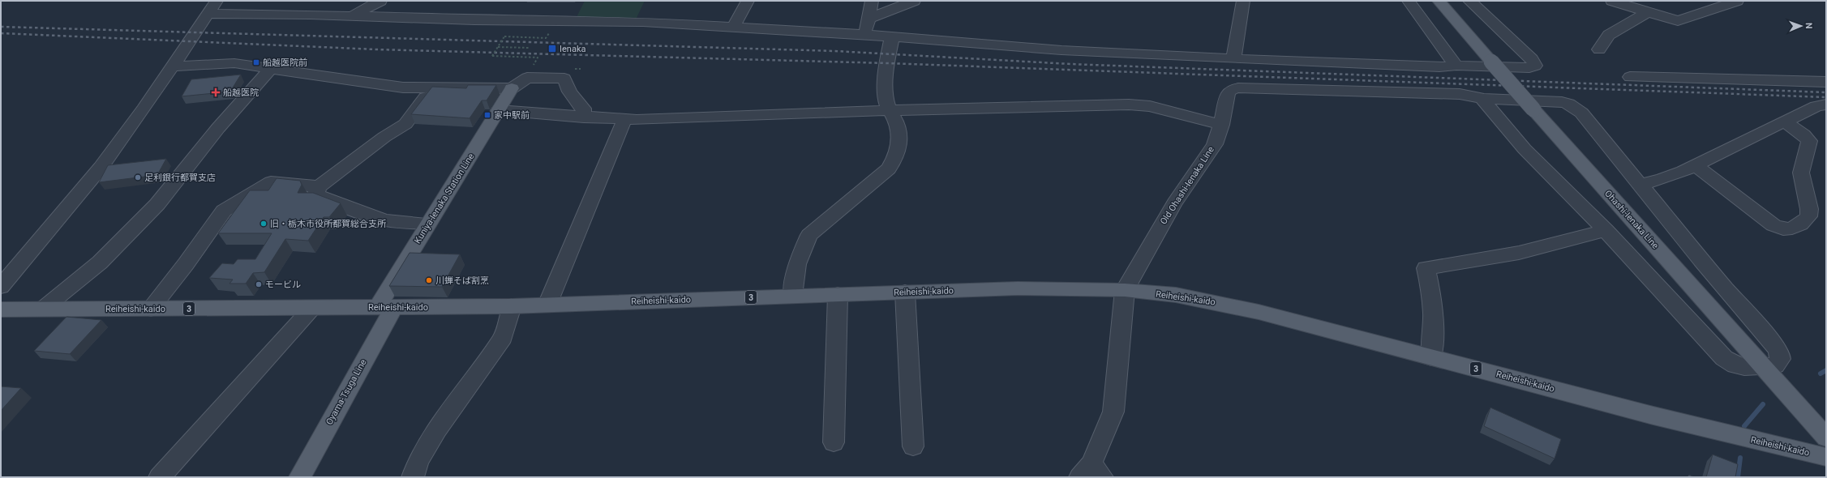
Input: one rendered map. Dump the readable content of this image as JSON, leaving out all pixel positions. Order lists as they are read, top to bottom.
{
  "streets": {
    "main road": [
      "Kuniya-Ienaka Station Line",
      "Ohashi-Ienaka Line",
      "Reiheishi-kaido",
      "3",
      "Oyama-Tsuga Line"
    ],
    "street": ["Old Ohashi-Ienaka Line"]
  },
  "crossings": [
    ["Old Ohashi-Ienaka Line", "Reiheishi-kaido"],
    ["Kuniya-Ienaka Station Line", "Reiheishi-kaido"],
    ["Kuniya-Ienaka Station Line", "Oyama-Tsuga Line"],
    ["Reiheishi-kaido", "Oyama-Tsuga Line"]
  ],
  "places": {
    "transit": ["Ienaka", "船越医院前", "家中駅前"],
    "health": ["船越医院"],
    "other": [
      "足利銀行都賀支店",
      "旧・栃木市役所都賀総合支所",
      "川蝉そば割烹",
      "モービル"
    ]
  },
  "north": "right"
}
